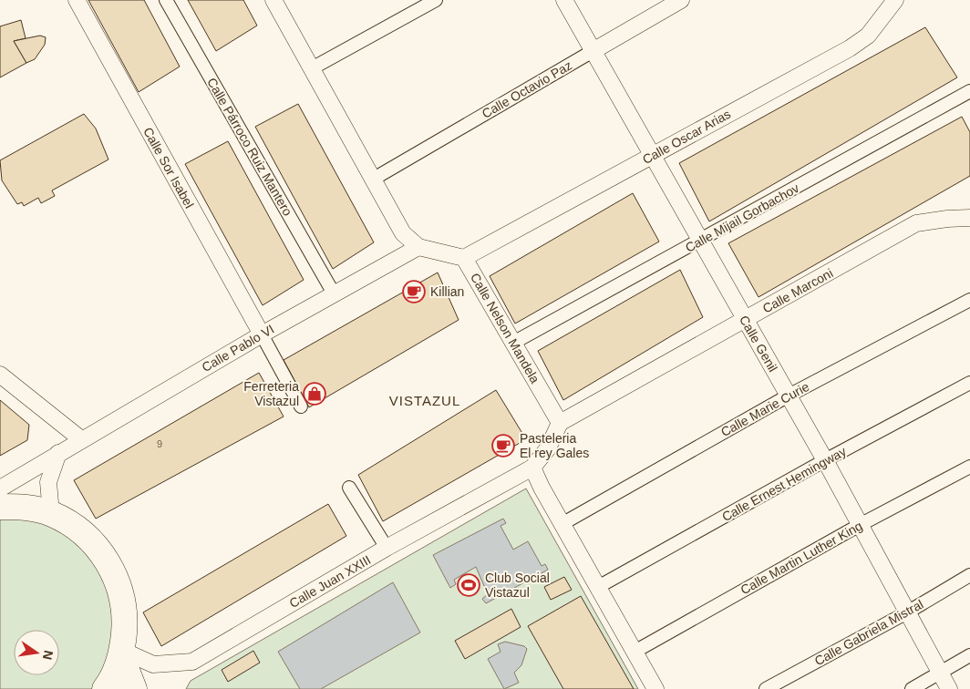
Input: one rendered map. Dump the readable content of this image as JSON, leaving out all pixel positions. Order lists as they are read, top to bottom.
{
  "streets": {
    "street": [
      "Calle Octavio Paz",
      "Calle Oscar Arias",
      "Calle Párroco Ruiz Mantero",
      "Calle Sor Isabel",
      "Calle Mijail Gorbachov",
      "Calle Marconi",
      "Calle Nelson Mandela",
      "Calle Genil",
      "Calle Pablo VI",
      "Calle Marie Curie",
      "Calle Ernest Hemingway",
      "Calle Martin Luther King",
      "Calle Juan XXIII",
      "Calle Gabriela Mistral"
    ]
  },
  "crossings": [
    ["Calle Octavio Paz", "Calle Genil"],
    ["Calle Oscar Arias", "Calle Nelson Mandela"],
    ["Calle Oscar Arias", "Calle Genil"],
    ["Calle Párroco Ruiz Mantero", "Calle Pablo VI"],
    ["Calle Sor Isabel", "Calle Pablo VI"],
    ["Calle Mijail Gorbachov", "Calle Nelson Mandela"],
    ["Calle Mijail Gorbachov", "Calle Genil"],
    ["Calle Marconi", "Calle Nelson Mandela"],
    ["Calle Marconi", "Calle Genil"],
    ["Calle Genil", "Calle Marie Curie"],
    ["Calle Genil", "Calle Ernest Hemingway"],
    ["Calle Genil", "Calle Martin Luther King"],
    ["Calle Genil", "Calle Gabriela Mistral"]
  ],
  "districts": ["VISTAZUL"],
  "places": {
    "cafe": ["Killian", "Pasteleria El rey Gales"],
    "shop": ["Ferreteria Vistazul"],
    "sports": ["Club Social Vistazul"]
  },
  "house_numbers": ["9"],
  "north": "right"
}
